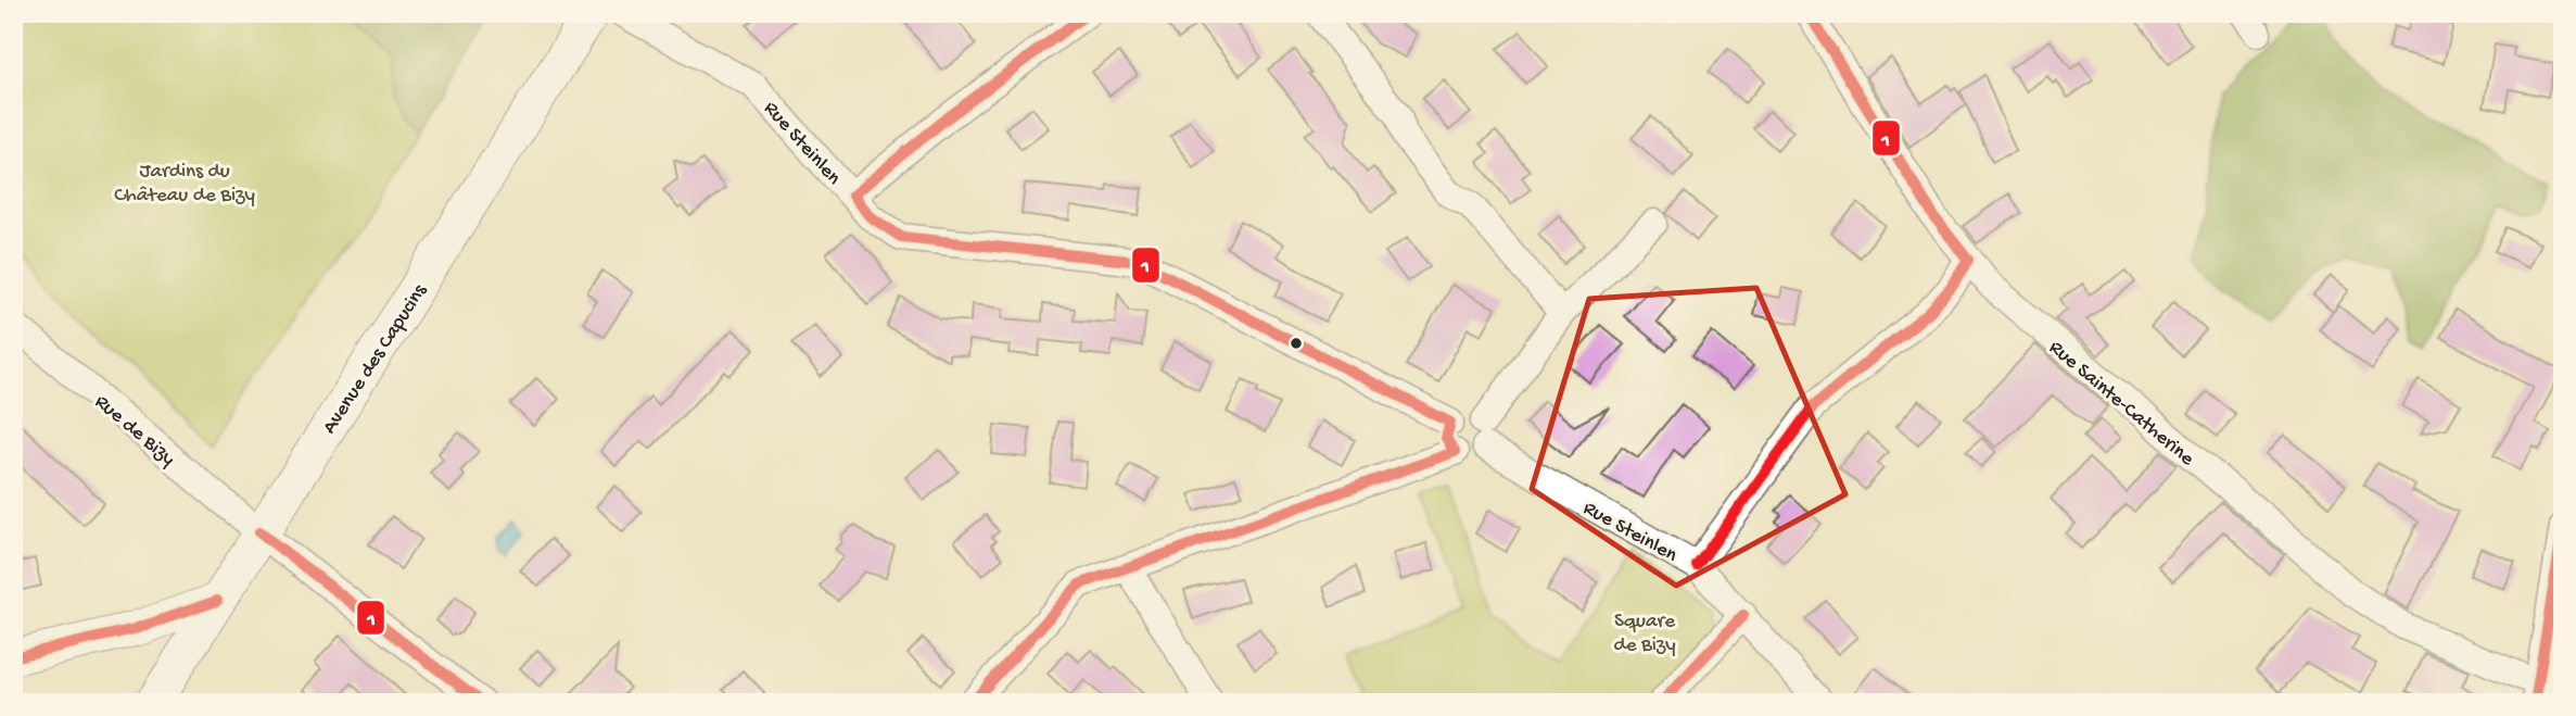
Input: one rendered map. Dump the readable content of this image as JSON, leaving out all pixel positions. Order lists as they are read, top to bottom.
{
  "streets": {
    "main road": ["Avenue des Capucins"],
    "street": ["Rue Steinlen", "Rue Sainte-Catherine", "Rue de Bizy"]
  },
  "crossings": [
    ["Avenue des Capucins", "Rue de Bizy"]
  ],
  "parks": ["Jardins du Château de Bizy", "Square de Bizy"],
  "lines": ["transit line 1"]
}
